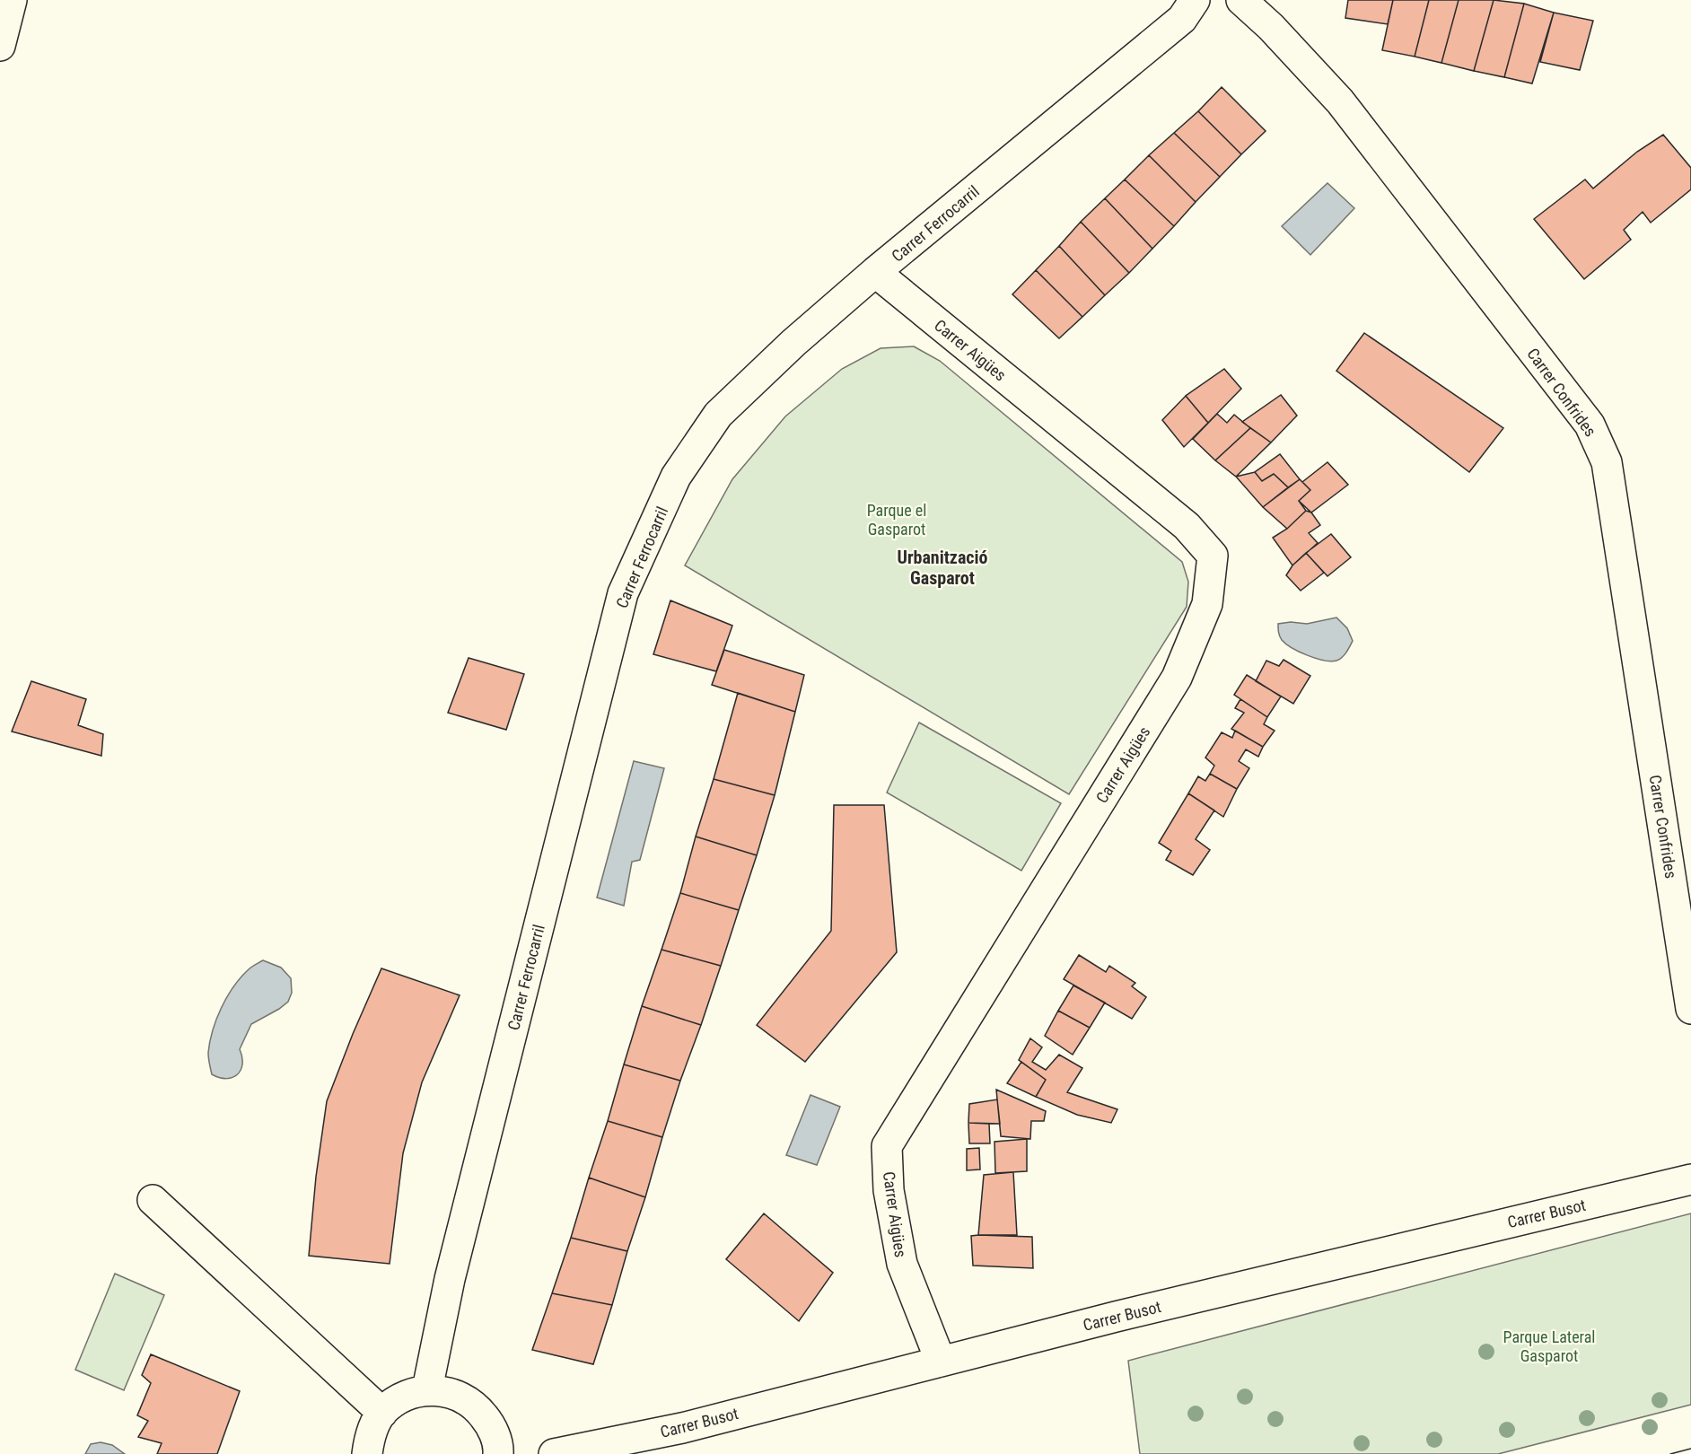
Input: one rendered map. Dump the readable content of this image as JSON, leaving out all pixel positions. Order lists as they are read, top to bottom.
{
  "streets": {
    "street": [
      "Carrer Ferrocarril",
      "Carrer Aigües",
      "Carrer Confrides",
      "Carrer Busot"
    ]
  },
  "crossings": [
    ["Carrer Ferrocarril", "Carrer Aigües"],
    ["Carrer Aigües", "Carrer Busot"]
  ],
  "districts": ["Urbanització Gasparot"],
  "parks": ["Parque el Gasparot", "Parque Lateral Gasparot"]
}
